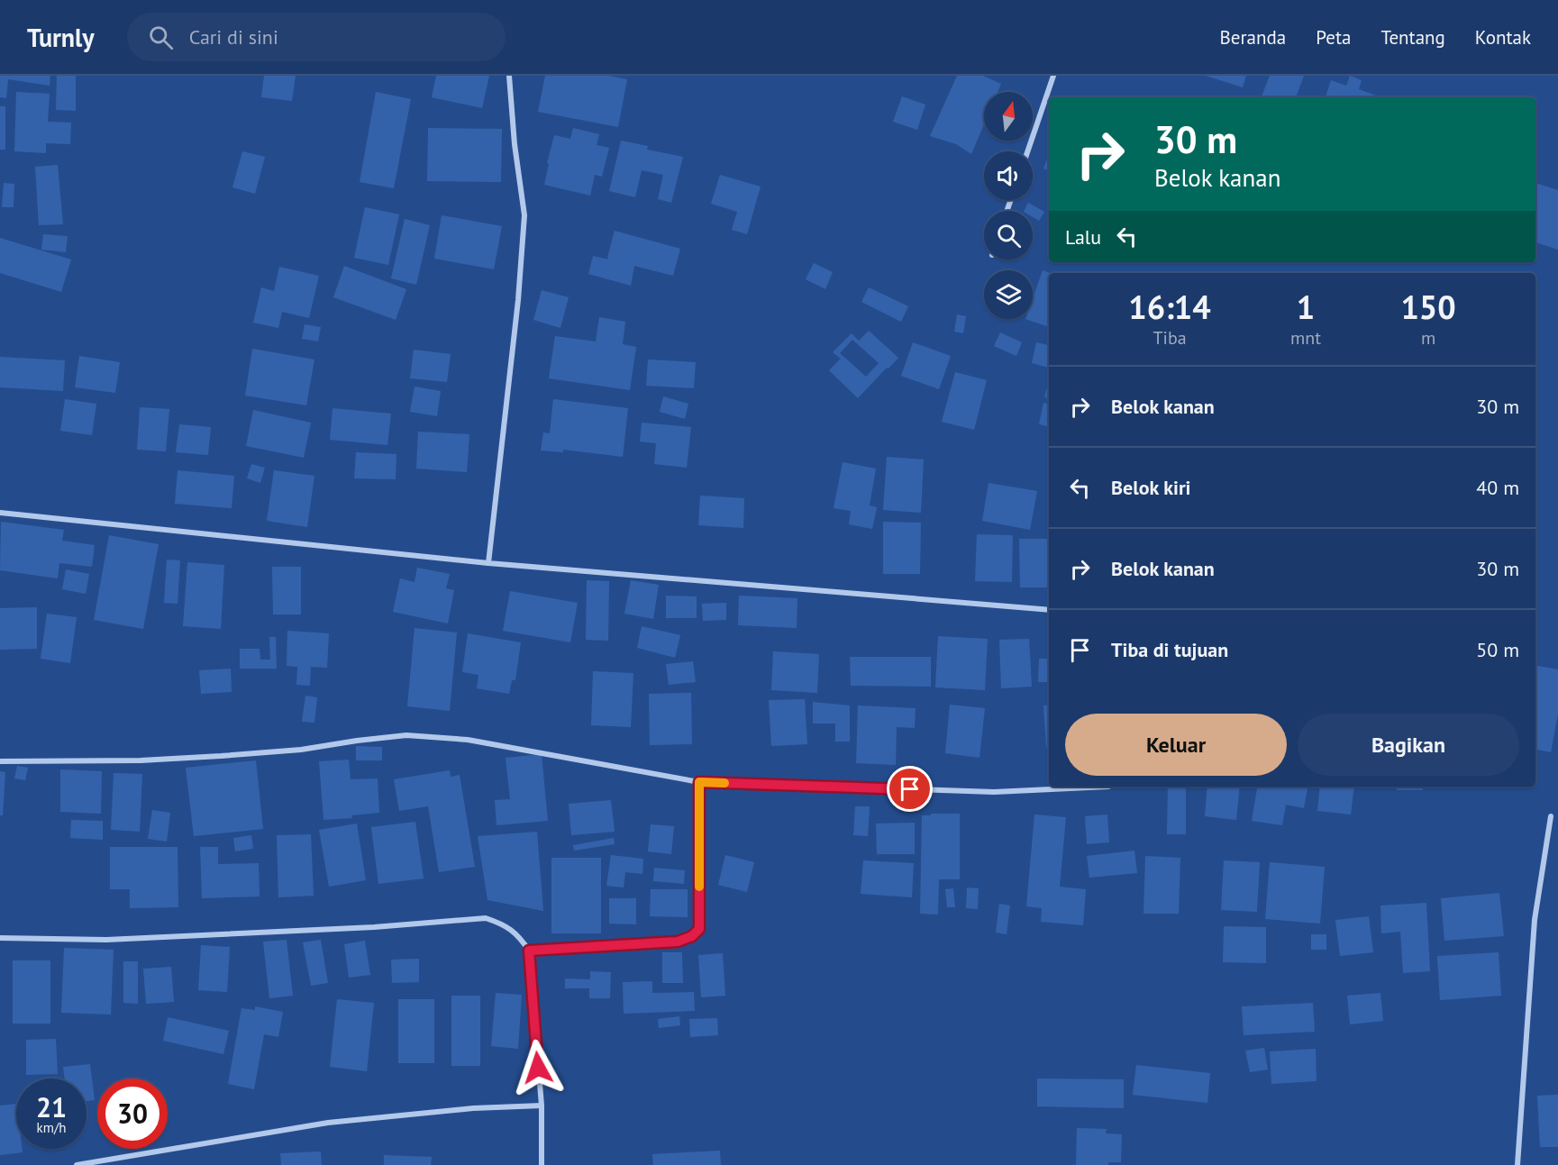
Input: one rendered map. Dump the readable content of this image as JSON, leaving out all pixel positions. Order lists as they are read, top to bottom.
{
  "north": "top",
  "page": {
    "header": "Turnly",
    "search": "Cari di sini",
    "nav": [
      "Beranda",
      "Peta",
      "Tentang",
      "Kontak"
    ],
    "turn": ["30 m", "Belok kanan"],
    "then": "Lalu",
    "eta": [
      "16:14",
      "Tiba",
      "1",
      "mnt",
      "150",
      "m"
    ],
    "list": [
      {
        "name": "Belok kanan",
        "value": "30 m"
      },
      {
        "name": "Belok kiri",
        "value": "40 m"
      },
      {
        "name": "Belok kanan",
        "value": "30 m"
      },
      {
        "name": "Tiba di tujuan",
        "value": "50 m"
      }
    ],
    "buttons": ["Keluar", "Bagikan"],
    "speed": "21 km/h",
    "limit": "30"
  }
}
